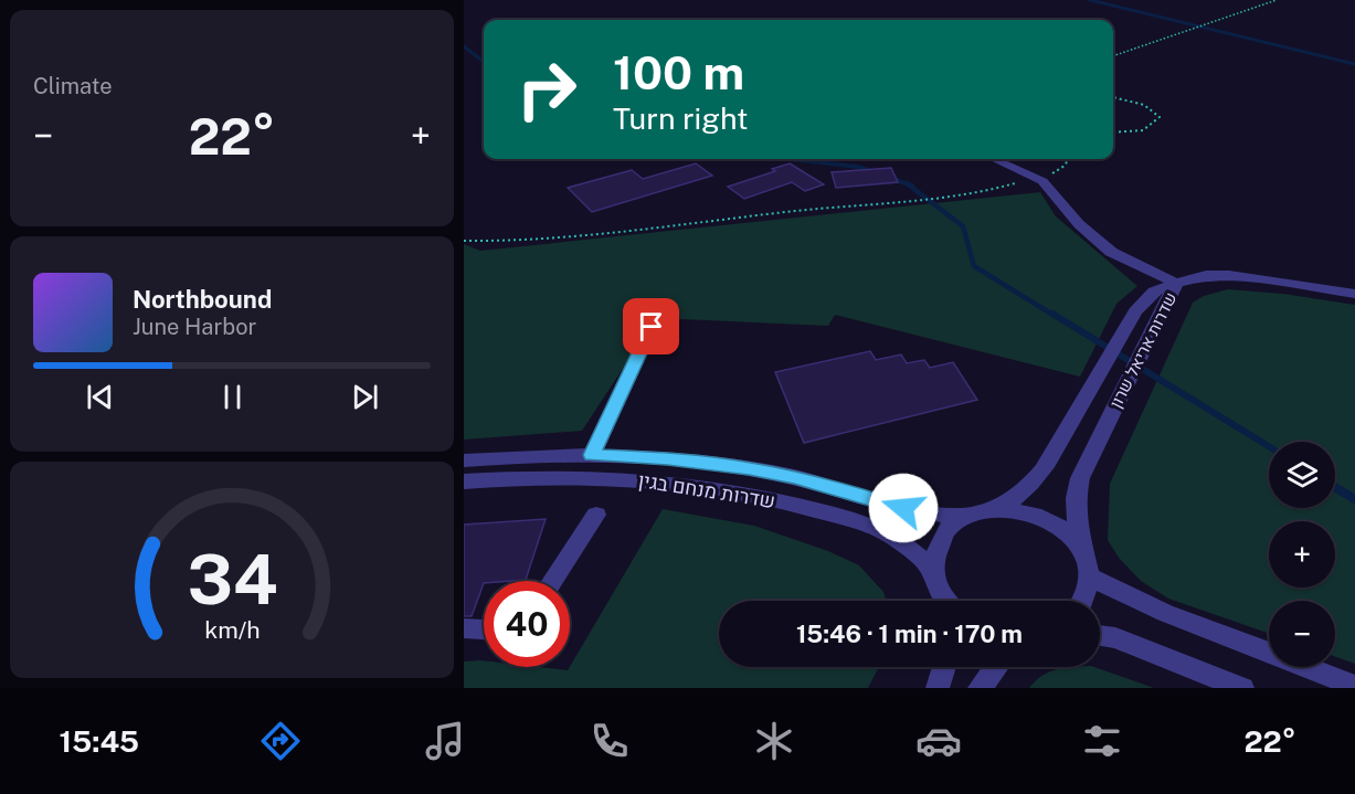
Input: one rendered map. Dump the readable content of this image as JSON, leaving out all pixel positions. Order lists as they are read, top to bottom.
{
  "streets": {
    "street": ["שדרות אריאל שרון", "שדרות מנחם בגין"]
  },
  "page": {
    "tile": "Climate",
    "turn": ["100 m", "Turn right"],
    "heat": ["−", "22°", "+"],
    "song": ["Northbound", "June Harbor"],
    "map_buttons": ["+", "−"],
    "limit": "40",
    "trip": "15:46 · 1 min · 170 m",
    "tabs": ["15:45", "22°"],
    "gauge": ["34", "km/h"]
  }
}
